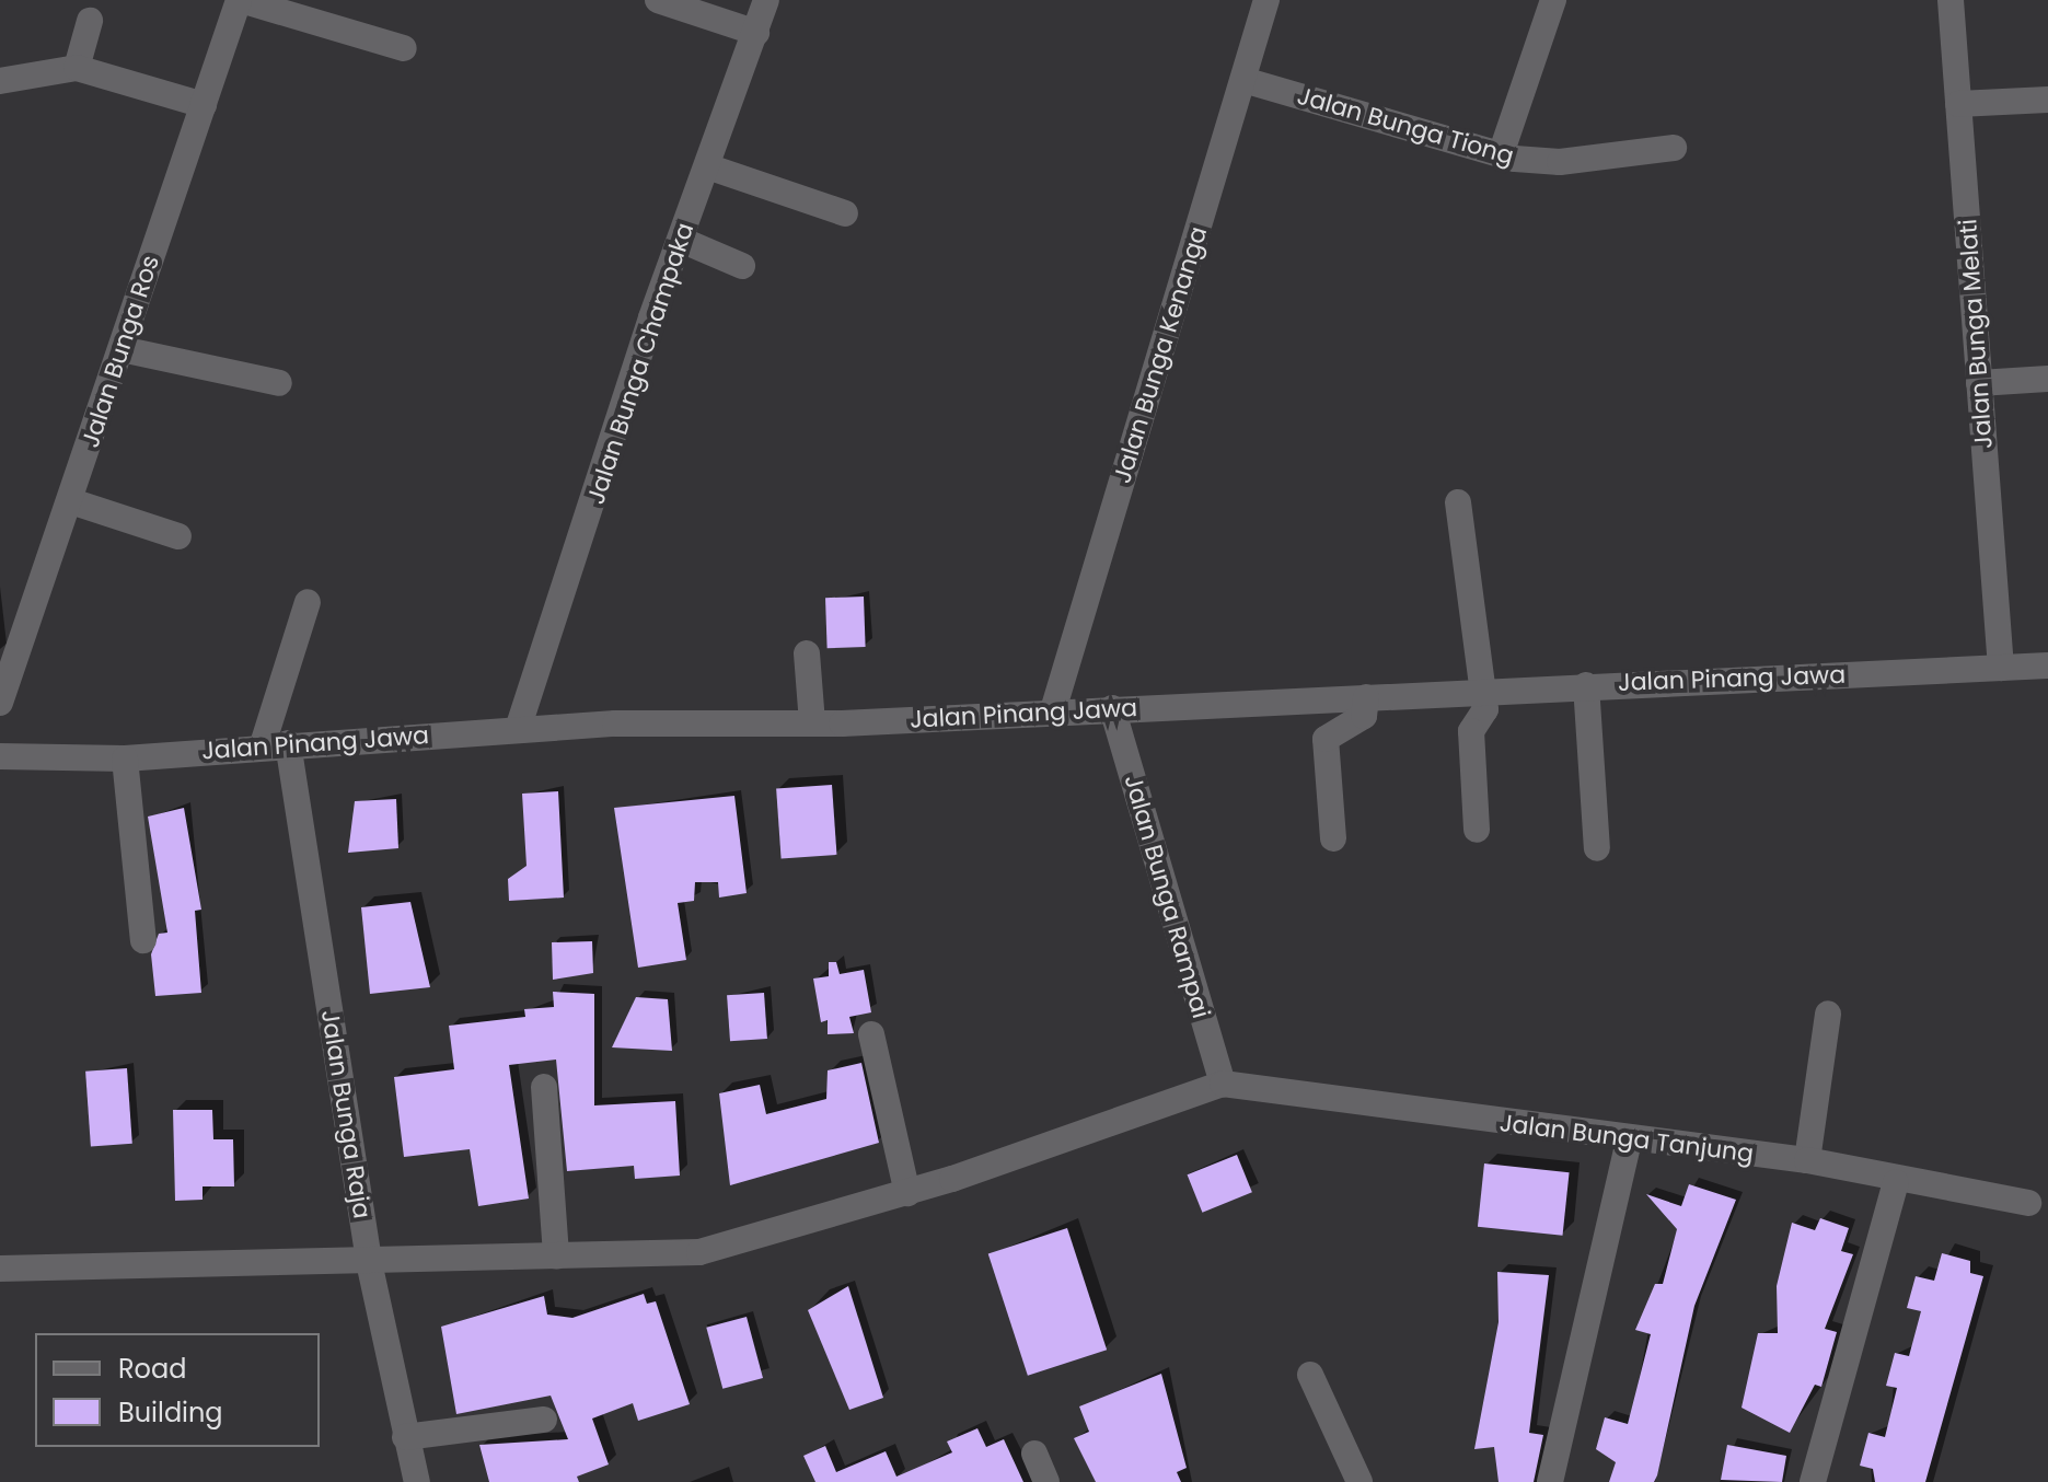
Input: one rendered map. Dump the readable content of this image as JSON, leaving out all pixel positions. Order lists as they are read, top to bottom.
{
  "streets": {
    "street": [
      "Jalan Bunga Tiong",
      "Jalan Bunga Melati",
      "Jalan Bunga Ros",
      "Jalan Bunga Kenanga",
      "Jalan Bunga Champaka",
      "Jalan Pinang Jawa",
      "Jalan Bunga Rampai",
      "Jalan Bunga Raja",
      "Jalan Bunga Tanjung"
    ]
  },
  "crossings": [
    ["Jalan Bunga Tiong", "Jalan Bunga Kenanga"],
    ["Jalan Bunga Melati", "Jalan Pinang Jawa"],
    ["Jalan Bunga Kenanga", "Jalan Pinang Jawa"],
    ["Jalan Bunga Champaka", "Jalan Pinang Jawa"],
    ["Jalan Pinang Jawa", "Jalan Bunga Rampai"],
    ["Jalan Pinang Jawa", "Jalan Bunga Raja"],
    ["Jalan Bunga Rampai", "Jalan Bunga Tanjung"]
  ],
  "legend": ["Road", "Building"]
}
